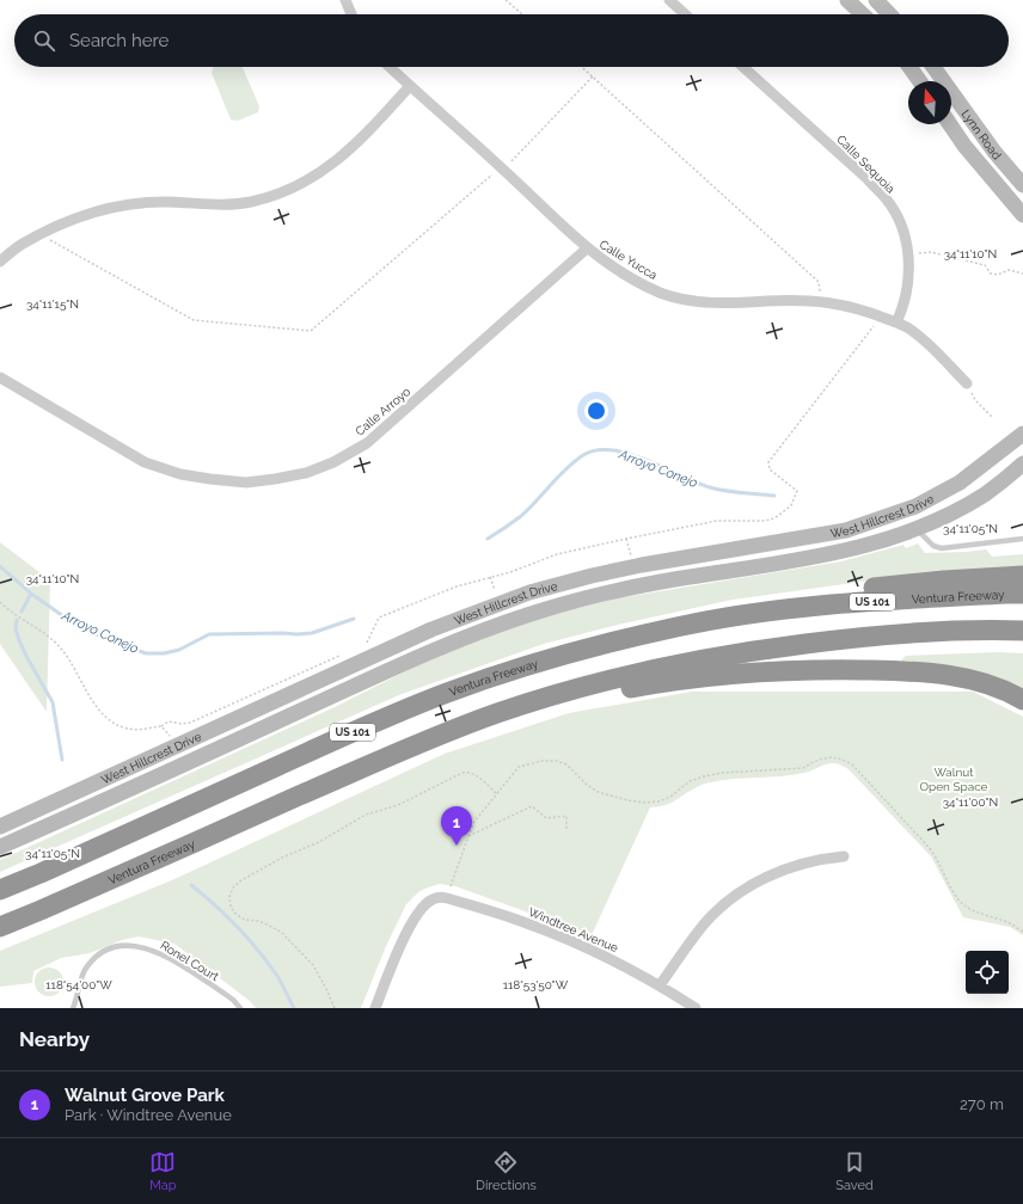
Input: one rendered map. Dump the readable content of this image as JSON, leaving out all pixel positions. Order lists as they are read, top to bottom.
{
  "streets": {
    "highway": ["Ventura Freeway", "US 101"],
    "main road": ["Lynn Road", "West Hillcrest Drive"],
    "street": [
      "Calle Sequoia",
      "Calle Yucca",
      "Calle Arroyo",
      "Windtree Avenue"
    ],
    "lane": ["Ronel Court"]
  },
  "crossings": [
    ["Calle Sequoia", "Calle Yucca"],
    ["Calle Yucca", "Calle Arroyo"]
  ],
  "water": ["Arroyo Conejo"],
  "parks": ["Walnut Open Space"],
  "north": "top",
  "page": {
    "search": "Search here",
    "pins": "1",
    "heading": "Nearby",
    "list": [
      {
        "mark": "1",
        "name": "Walnut Grove Park",
        "note": "Park · Windtree Avenue",
        "value": "270 m"
      }
    ],
    "nav": ["Map", "Directions", "Saved"]
  },
  "coordinates": [
    "34°11'10\"N",
    "34°11'15\"N",
    "34°11'05\"N",
    "34°11'00\"N",
    "118°54'00\"W",
    "118°53'50\"W"
  ]
}
